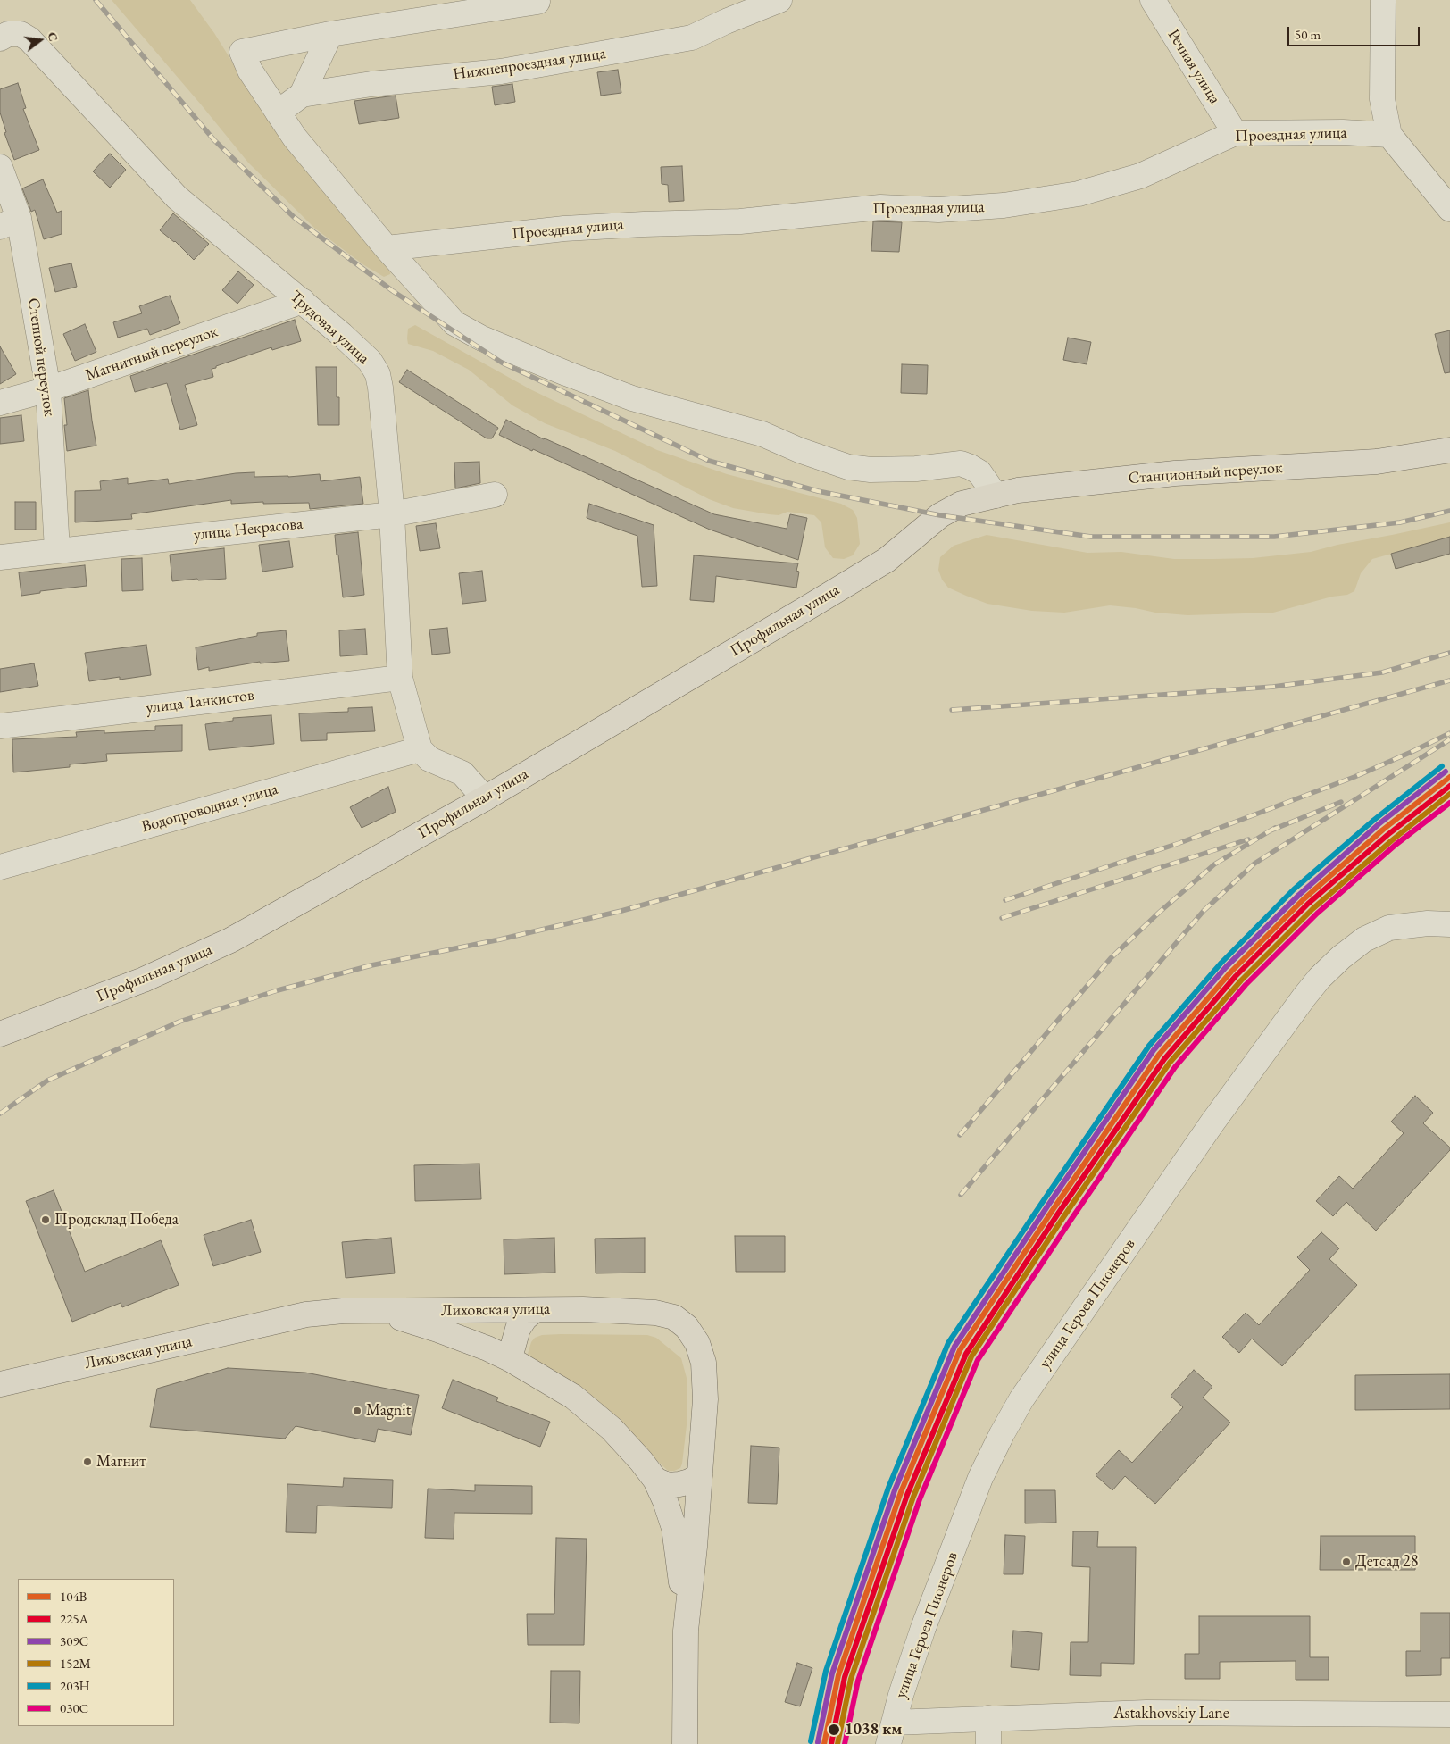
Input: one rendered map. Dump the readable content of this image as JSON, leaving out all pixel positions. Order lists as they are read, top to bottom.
{
  "streets": {
    "main road": ["Станционный переулок", "Профильная улица", "Лиховская улица"],
    "street": [
      "Нижнепроездная улица",
      "Речная улица",
      "Проездная улица",
      "Трудовая улица",
      "Магнитный переулок",
      "Степной переулок",
      "улица Некрасова",
      "улица Танкистов",
      "Водопроводная улица",
      "улица Героев Пионеров",
      "Astakhovskiy Lane"
    ]
  },
  "crossings": [
    ["Речная улица", "Проездная улица"],
    ["Трудовая улица", "Магнитный переулок"],
    ["Трудовая улица", "улица Некрасова"],
    ["Трудовая улица", "улица Танкистов"],
    ["Трудовая улица", "Водопроводная улица"],
    ["Магнитный переулок", "Степной переулок"],
    ["Степной переулок", "улица Некрасова"],
    ["Станционный переулок", "Профильная улица"],
    ["улица Героев Пионеров", "Astakhovskiy Lane"]
  ],
  "places": [
    "Продсклад Победа",
    "Magnit",
    "Магнит",
    "Детсад 28",
    "1038 км"
  ],
  "lines": [
    "transit line 203Н",
    "transit line 309С",
    "transit line 104В",
    "transit line 225А",
    "transit line 152М",
    "transit line 030C"
  ],
  "legend": [
    "104В",
    "225А",
    "309С",
    "152М",
    "203Н",
    "030C"
  ],
  "scale_bar": "50 m",
  "north": "right"
}
